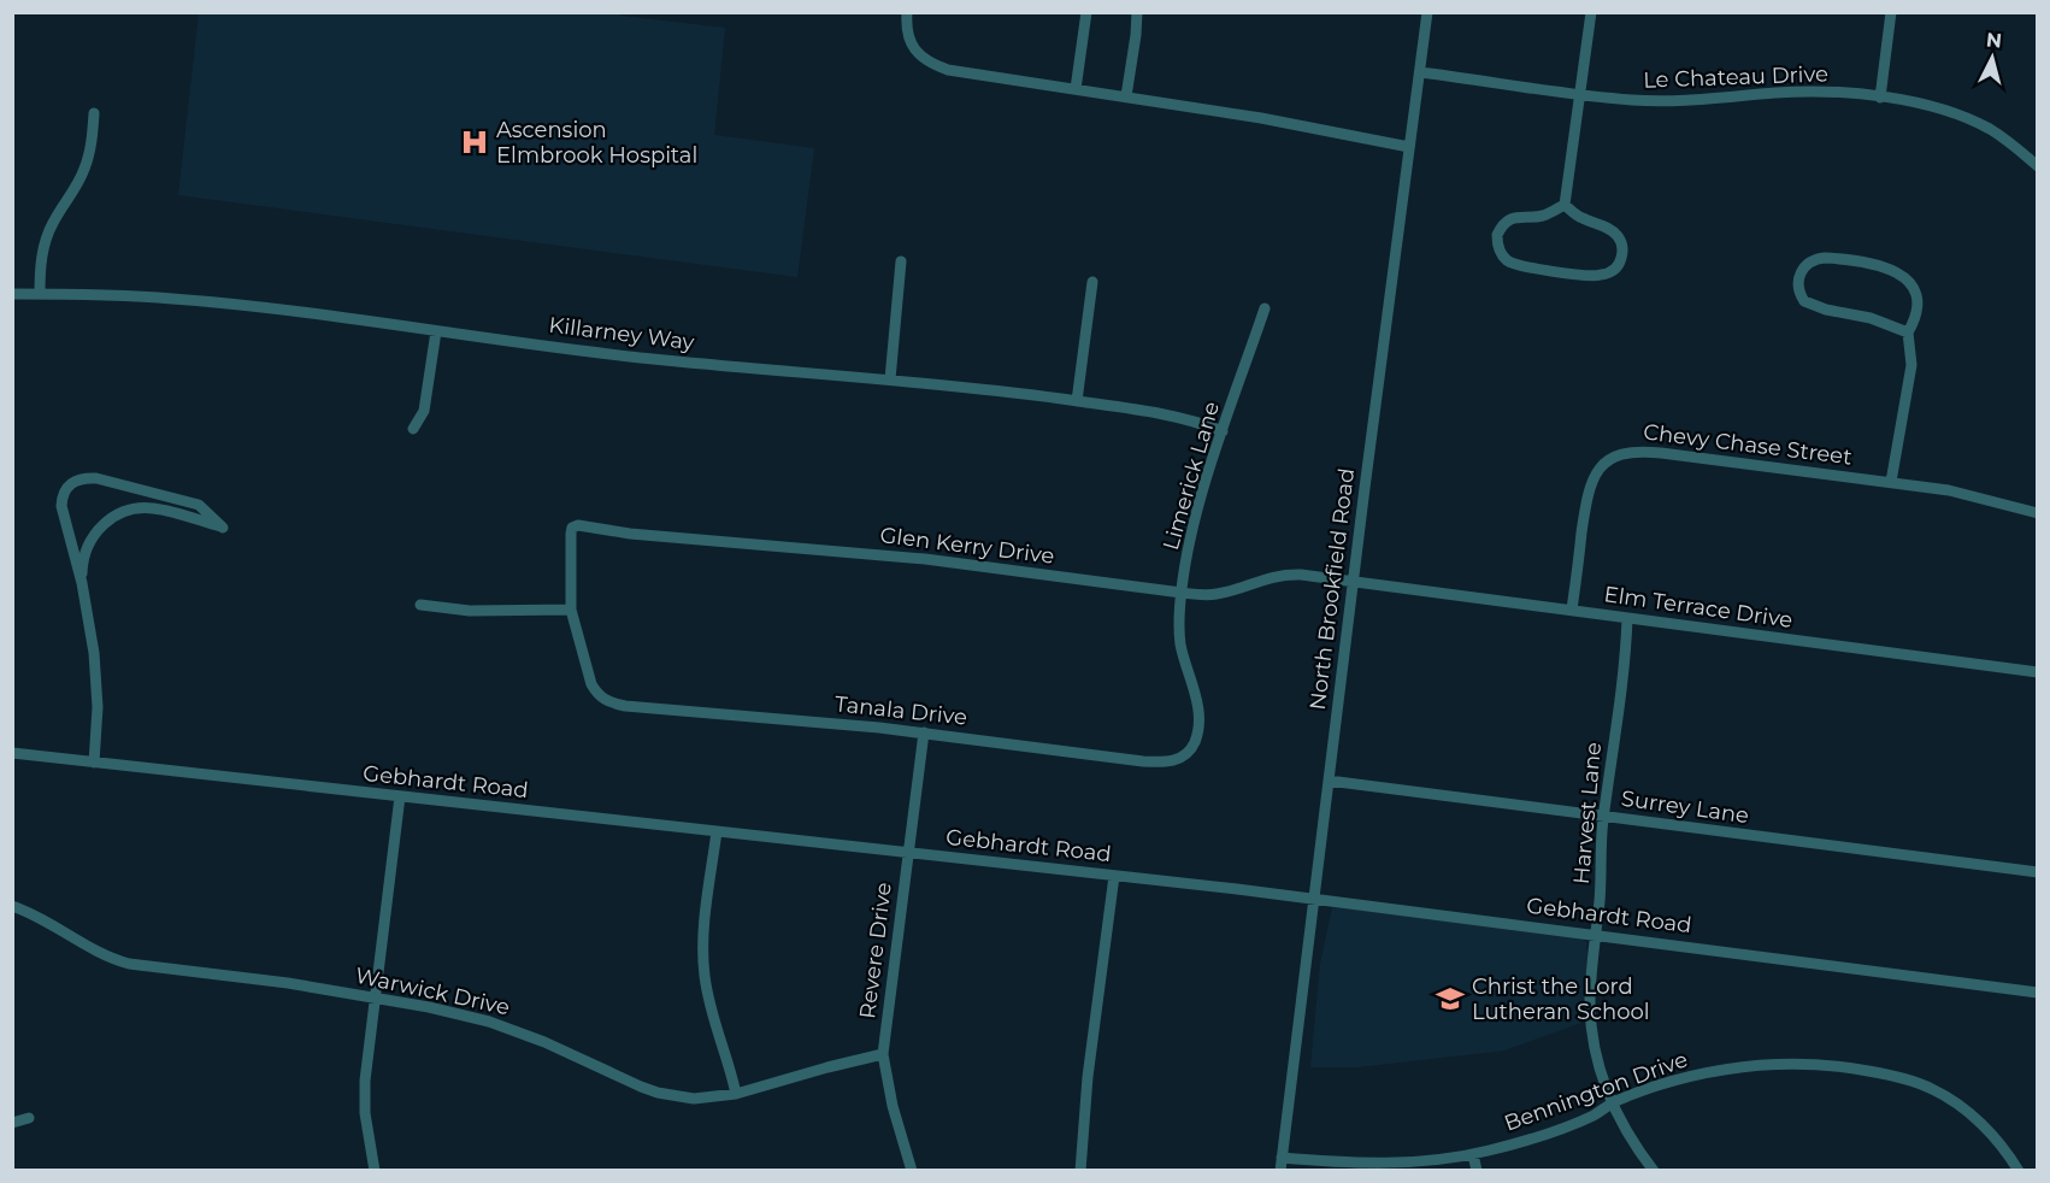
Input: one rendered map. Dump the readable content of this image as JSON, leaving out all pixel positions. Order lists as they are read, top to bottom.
{
  "streets": {
    "street": [
      "Le Chateau Drive",
      "Killarney Way",
      "Chevy Chase Street",
      "Limerick Lane",
      "Glen Kerry Drive",
      "North Brookfield Road",
      "Elm Terrace Drive",
      "Tanala Drive",
      "Gebhardt Road",
      "Surrey Lane",
      "Harvest Lane",
      "Revere Drive",
      "Warwick Drive",
      "Bennington Drive"
    ]
  },
  "crossings": [
    ["Le Chateau Drive", "North Brookfield Road"],
    ["Killarney Way", "Limerick Lane"],
    ["Chevy Chase Street", "Elm Terrace Drive"],
    ["Limerick Lane", "Glen Kerry Drive"],
    ["Limerick Lane", "Tanala Drive"],
    ["Glen Kerry Drive", "North Brookfield Road"],
    ["Glen Kerry Drive", "Elm Terrace Drive"],
    ["Glen Kerry Drive", "Tanala Drive"],
    ["North Brookfield Road", "Elm Terrace Drive"],
    ["North Brookfield Road", "Gebhardt Road"],
    ["North Brookfield Road", "Surrey Lane"],
    ["North Brookfield Road", "Bennington Drive"],
    ["Elm Terrace Drive", "Harvest Lane"],
    ["Tanala Drive", "Revere Drive"],
    ["Gebhardt Road", "Harvest Lane"],
    ["Gebhardt Road", "Revere Drive"],
    ["Surrey Lane", "Harvest Lane"],
    ["Harvest Lane", "Bennington Drive"],
    ["Revere Drive", "Warwick Drive"]
  ],
  "places": {
    "hospital": ["Ascension Elmbrook Hospital"],
    "school or university": ["Christ the Lord Lutheran School"]
  },
  "north": "top"
}
